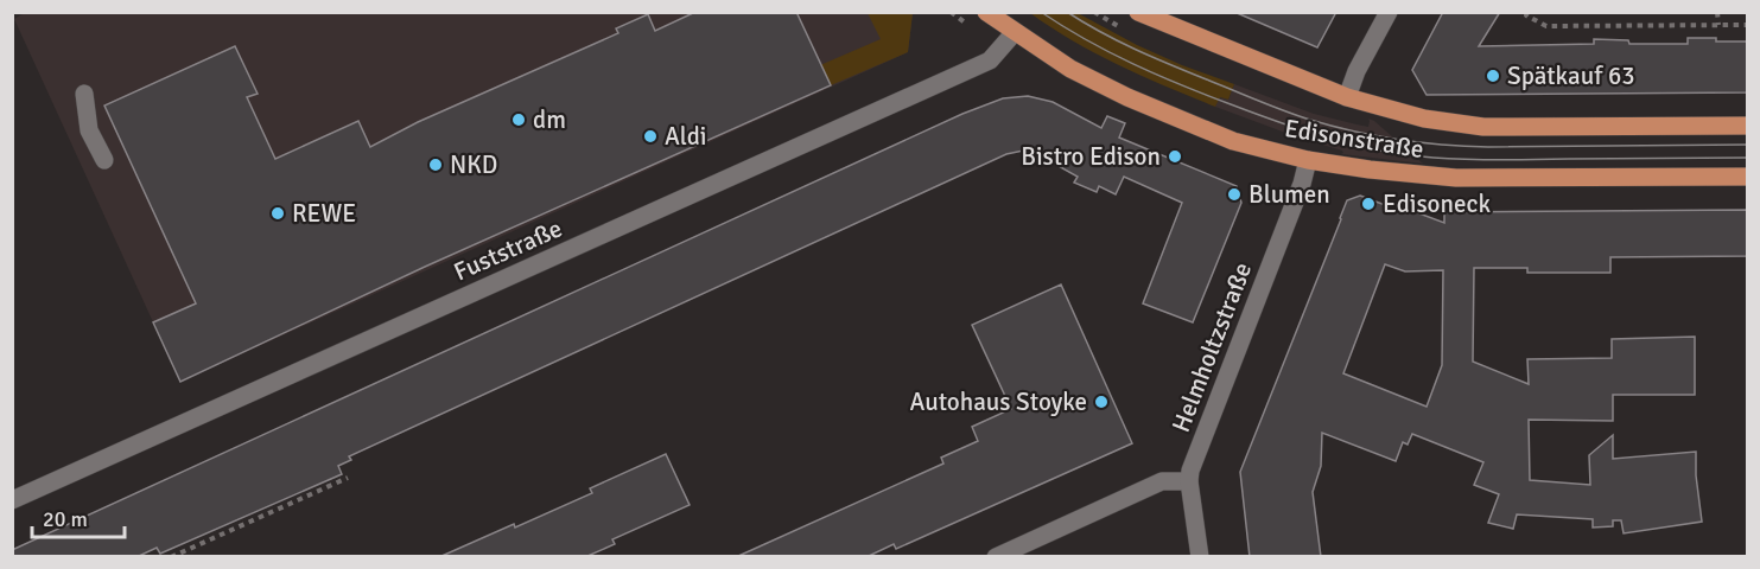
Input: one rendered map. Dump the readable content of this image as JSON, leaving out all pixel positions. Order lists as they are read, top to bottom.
{
  "streets": {
    "main road": ["Edisonstraße"],
    "street": ["Fuststraße", "Helmholtzstraße"]
  },
  "crossings": [
    ["Edisonstraße", "Fuststraße"],
    ["Edisonstraße", "Helmholtzstraße"]
  ],
  "places": [
    "Spätkauf 63",
    "dm",
    "Aldi",
    "Bistro Edison",
    "NKD",
    "Blumen",
    "Edisoneck",
    "REWE",
    "Autohaus Stoyke"
  ],
  "scale_bar": "20 m"
}
